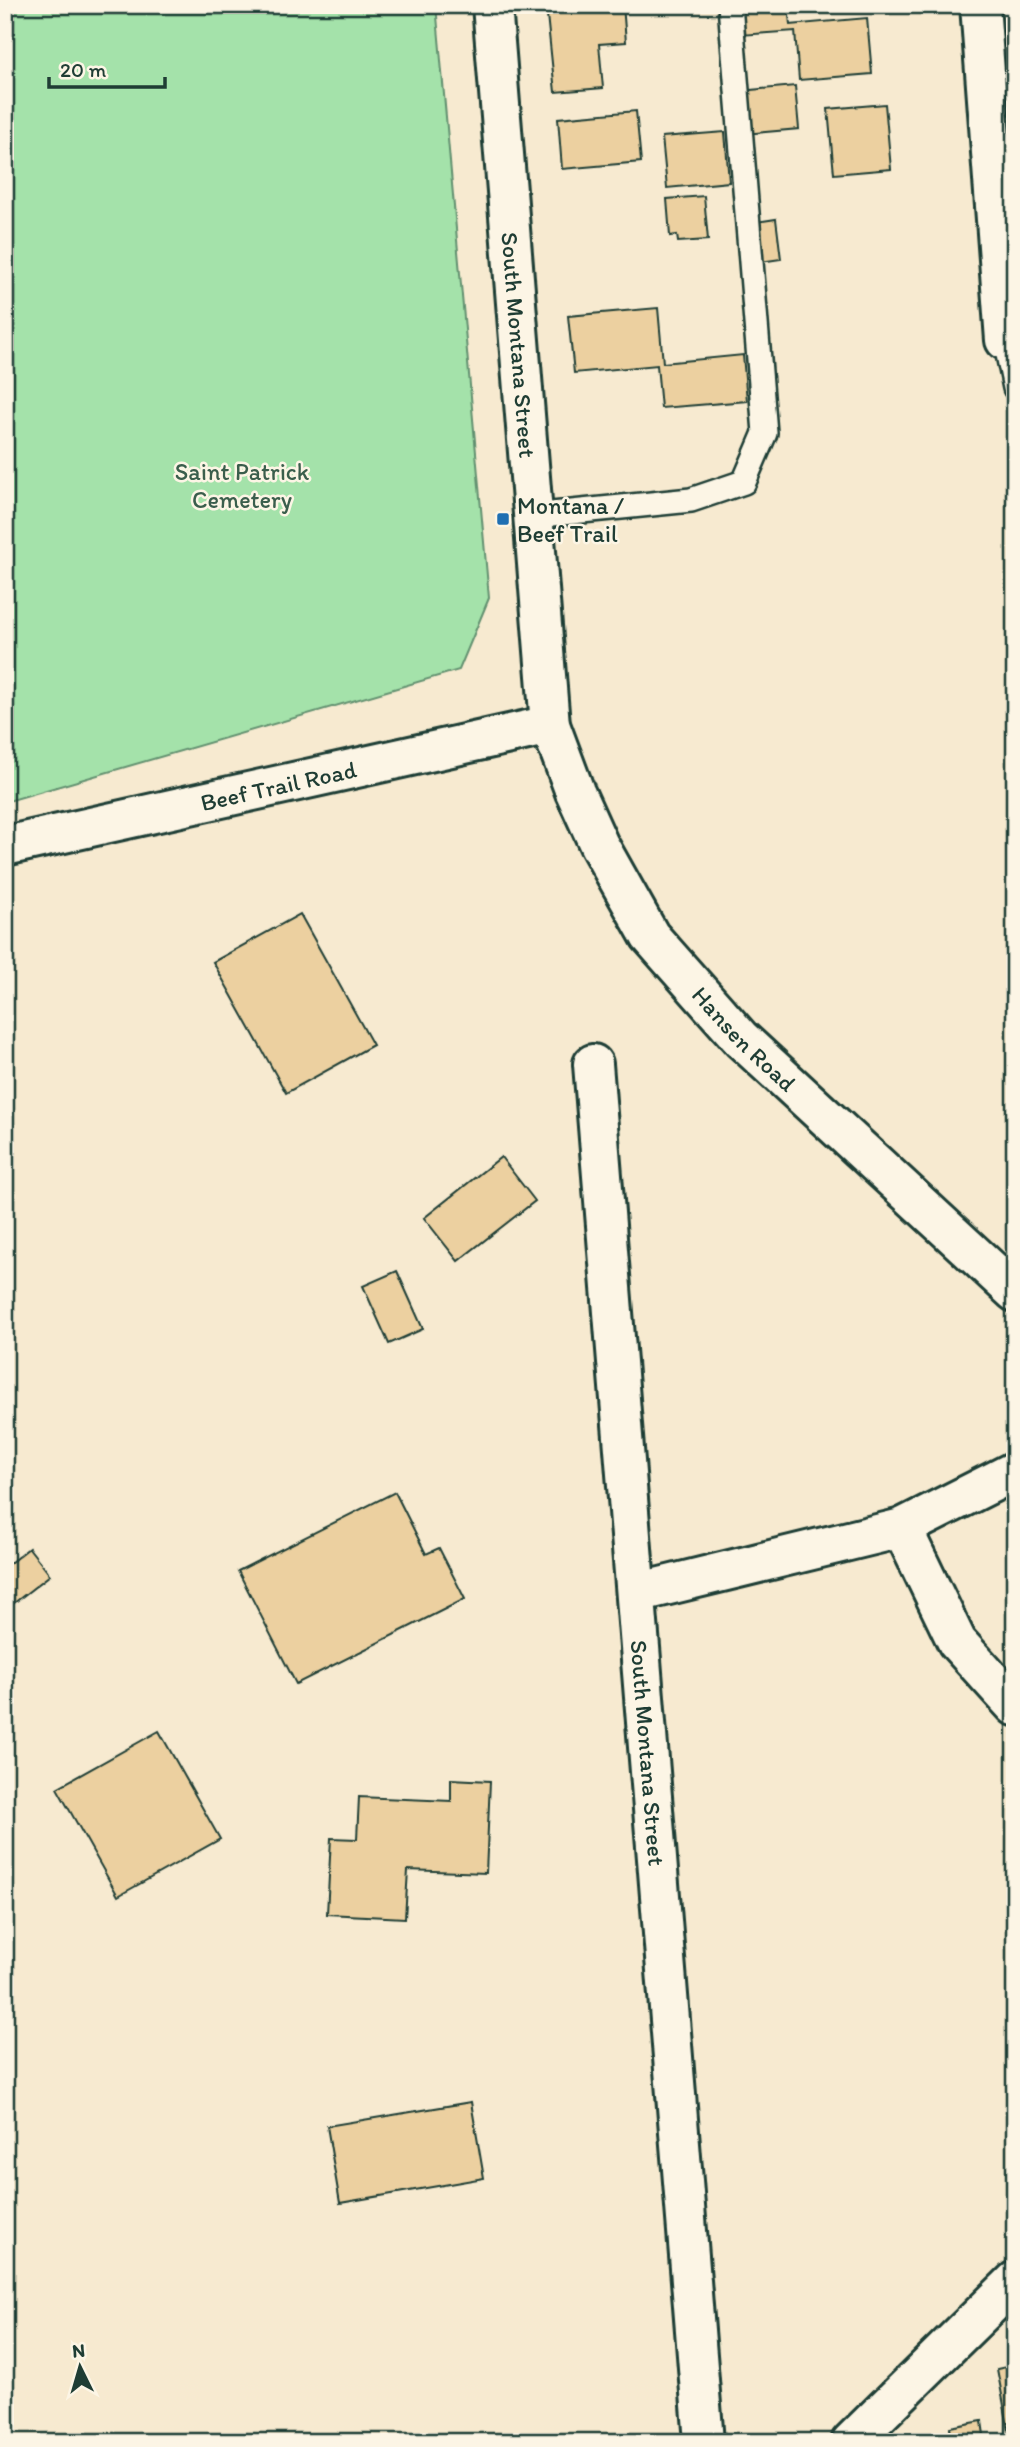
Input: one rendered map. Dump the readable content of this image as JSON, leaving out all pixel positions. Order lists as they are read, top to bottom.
{
  "streets": {
    "street": ["South Montana Street", "Beef Trail Road", "Hansen Road"]
  },
  "crossings": [
    ["South Montana Street", "Beef Trail Road"],
    ["South Montana Street", "Hansen Road"],
    ["Beef Trail Road", "Hansen Road"]
  ],
  "parks": ["Saint Patrick Cemetery"],
  "places": {
    "transit": ["Montana / Beef Trail"]
  },
  "scale_bar": "20 m",
  "north": "top"
}
